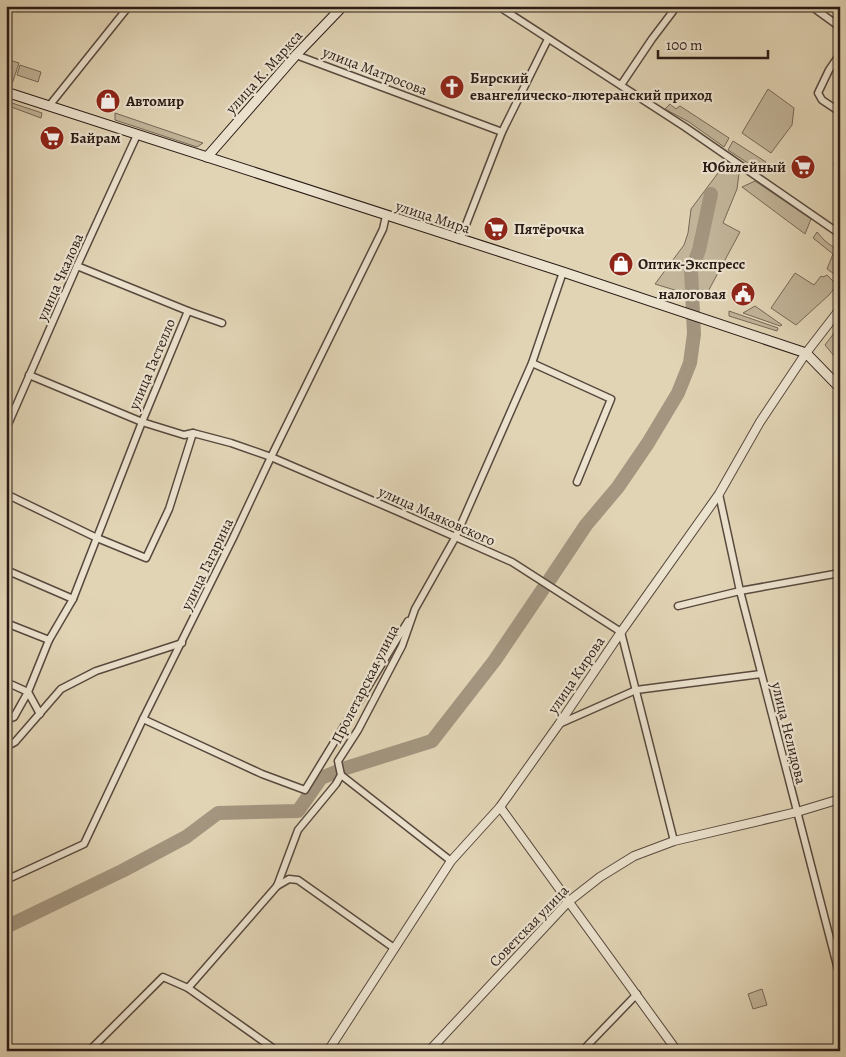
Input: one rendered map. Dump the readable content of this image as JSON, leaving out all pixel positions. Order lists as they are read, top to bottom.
{
  "streets": {
    "main road": ["улица К. Маркса", "улица Мира"],
    "street": [
      "улица Матросова",
      "улица Чкалова",
      "улица Гастелло",
      "улица Маяковского",
      "улица Гагарина",
      "улица Кирова",
      "Пролетарская улица",
      "улица Нелидова",
      "Советская улица"
    ]
  },
  "crossings": [
    ["улица Матросова", "улица К. Маркса"],
    ["улица К. Маркса", "улица Мира"],
    ["улица Мира", "улица Чкалова"],
    ["улица Мира", "улица Гагарина"],
    ["улица Мира", "улица Кирова"],
    ["улица Мира", "Пролетарская улица"],
    ["улица Чкалова", "улица Гастелло"],
    ["улица Чкалова", "улица Маяковского"],
    ["улица Гастелло", "улица Маяковского"],
    ["улица Маяковского", "улица Гагарина"],
    ["улица Маяковского", "улица Кирова"],
    ["улица Маяковского", "Пролетарская улица"],
    ["улица Гагарина", "Пролетарская улица"],
    ["улица Кирова", "улица Нелидова"],
    ["улица Нелидова", "Советская улица"]
  ],
  "places": {
    "church": ["Бирский евангелическо-лютеранский приход"],
    "shop": ["Автомир", "Оптик-Экспресс"],
    "supermarket": ["Байрам", "Юбилейный", "Пятёрочка"],
    "public building": ["налоговая"]
  },
  "scale_bar": "100 m"
}
